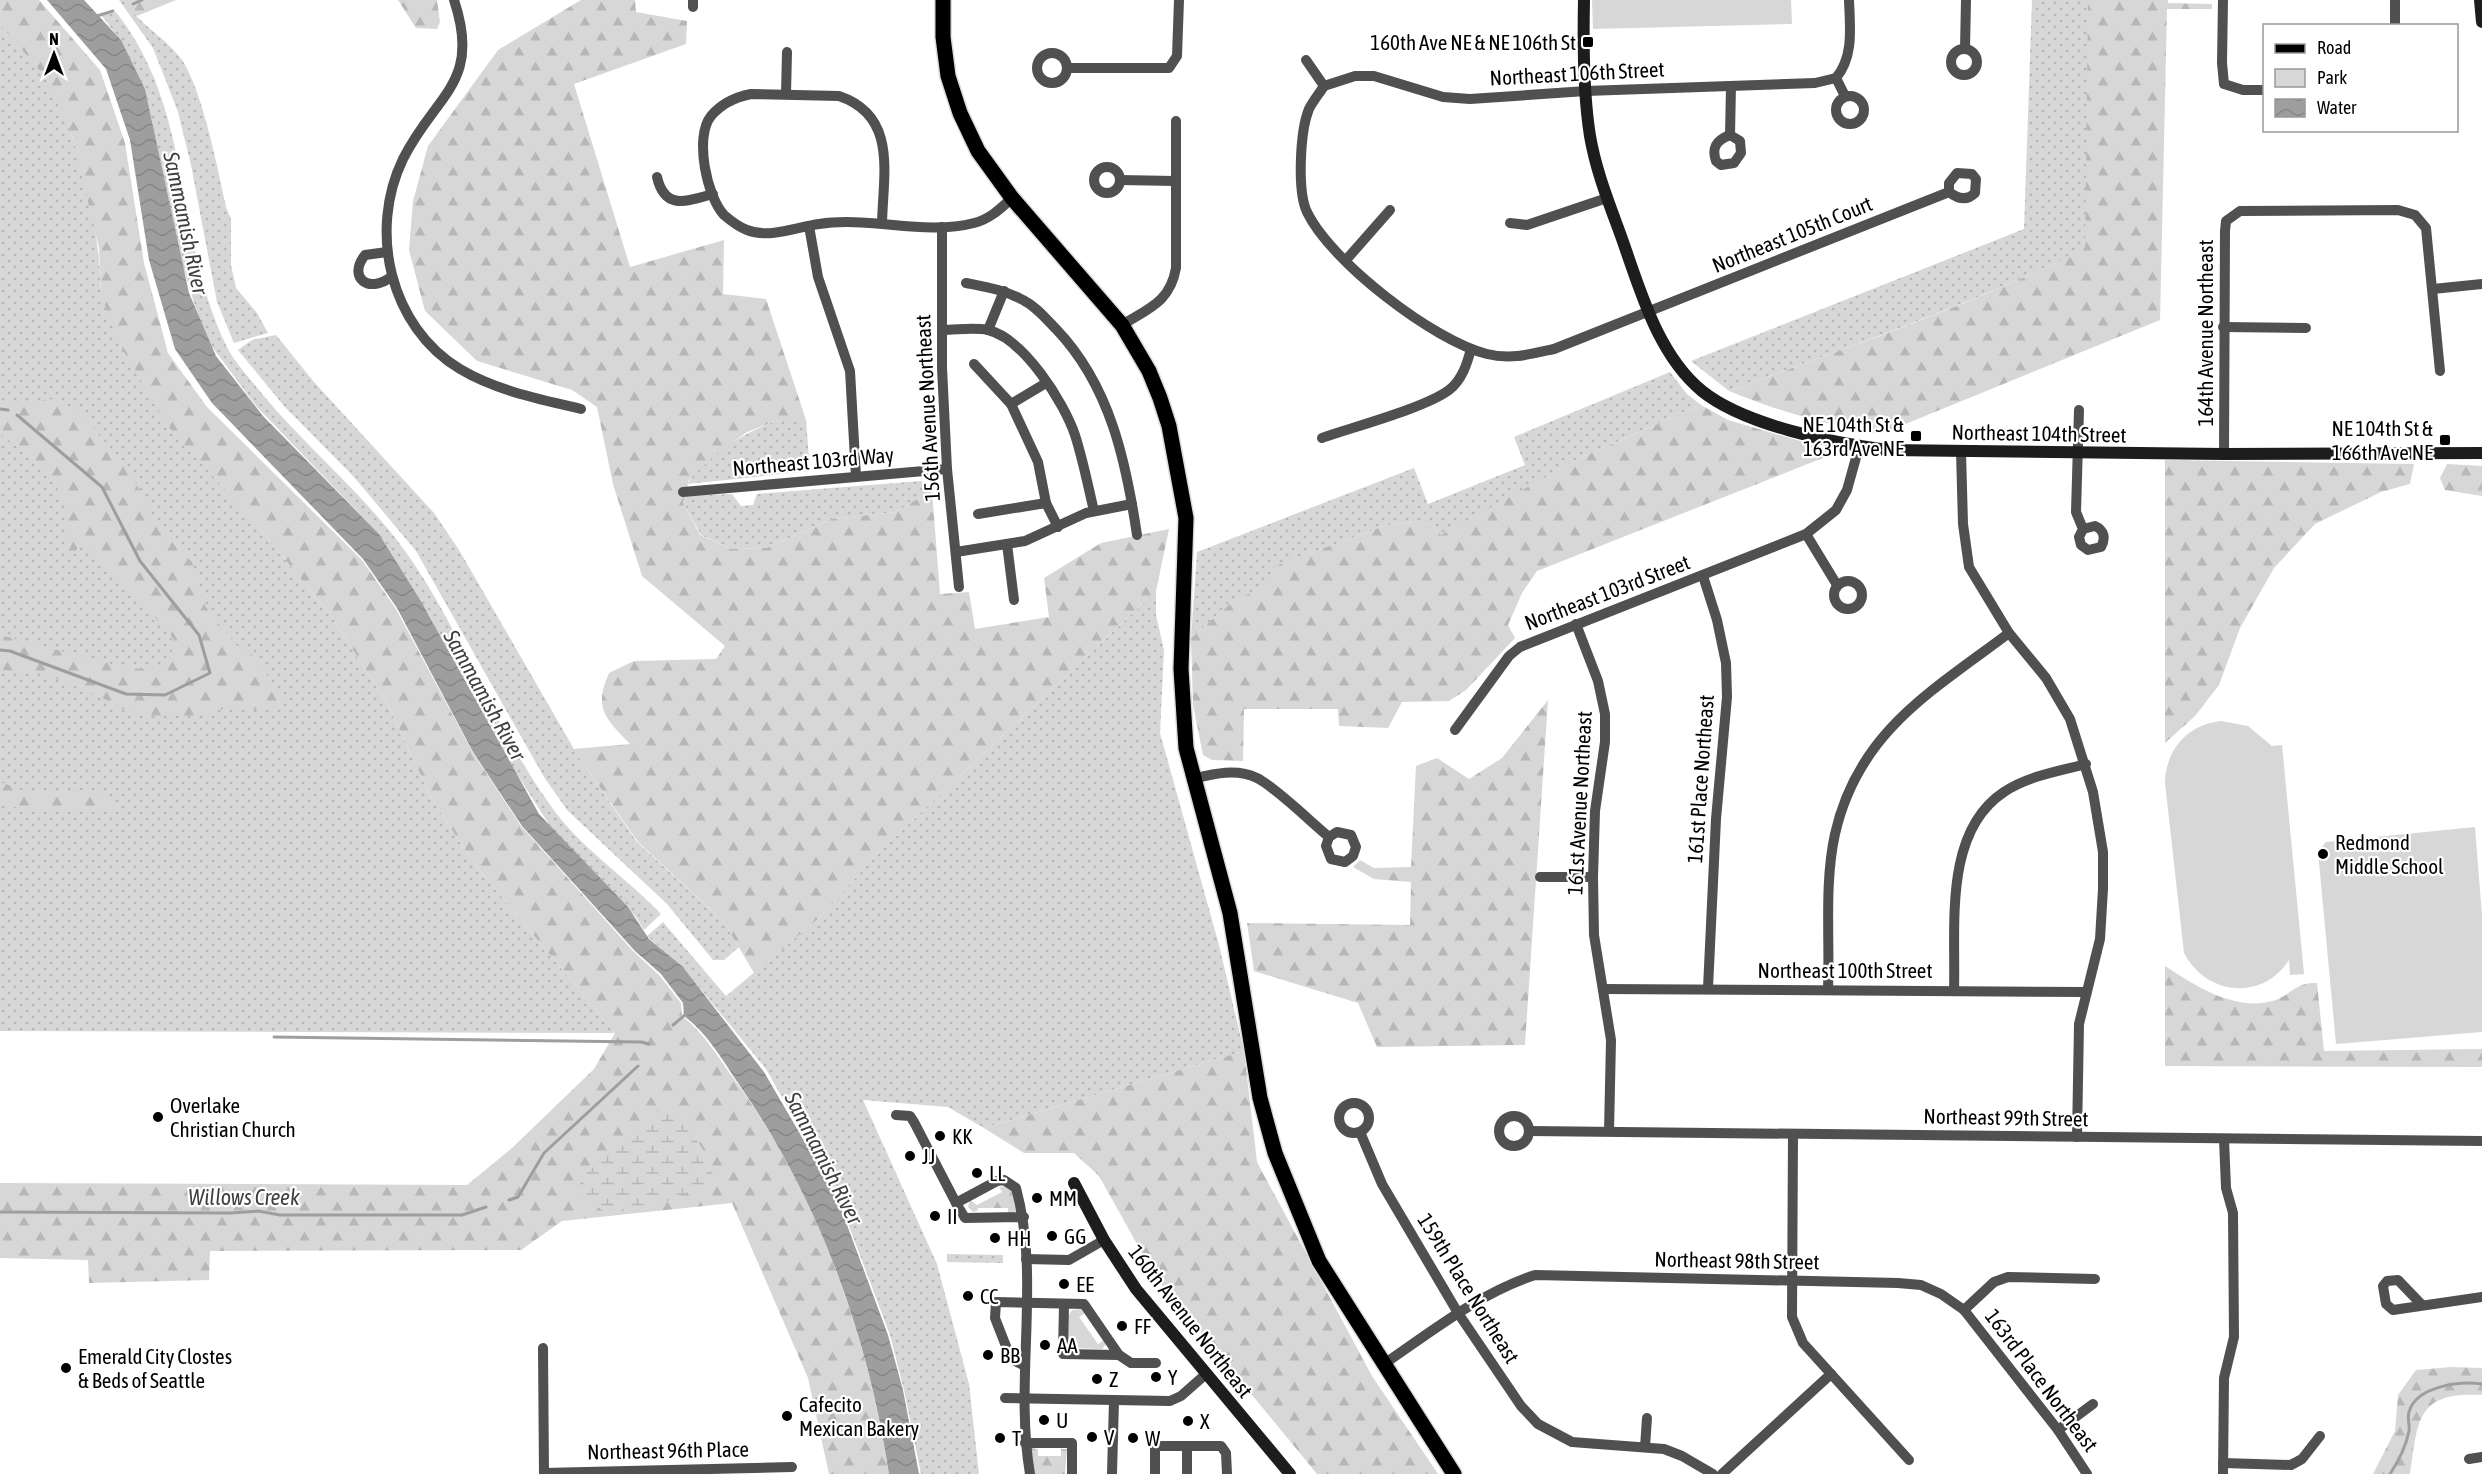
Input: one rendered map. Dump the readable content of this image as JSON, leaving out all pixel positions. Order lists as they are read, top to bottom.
{
  "streets": {
    "street": [
      "Northeast 106th Street",
      "Northeast 105th Court",
      "164th Avenue Northeast",
      "156th Avenue Northeast",
      "Northeast 104th Street",
      "Northeast 103rd Way",
      "Northeast 103rd Street",
      "161st Place Northeast",
      "161st Avenue Northeast",
      "Northeast 100th Street",
      "Northeast 99th Street",
      "Northeast 98th Street",
      "159th Place Northeast",
      "160th Avenue Northeast",
      "163rd Place Northeast",
      "Northeast 96th Place"
    ]
  },
  "crossings": [
    ["Northeast 106th Street", "Northeast 105th Court"],
    ["Northeast 105th Court", "Northeast 104th Street"],
    ["164th Avenue Northeast", "Northeast 104th Street"],
    ["156th Avenue Northeast", "Northeast 103rd Way"],
    ["Northeast 104th Street", "Northeast 103rd Street"],
    ["Northeast 103rd Street", "161st Place Northeast"],
    ["Northeast 103rd Street", "161st Avenue Northeast"],
    ["161st Place Northeast", "Northeast 100th Street"],
    ["161st Avenue Northeast", "Northeast 100th Street"],
    ["161st Avenue Northeast", "Northeast 99th Street"],
    ["Northeast 98th Street", "159th Place Northeast"],
    ["Northeast 98th Street", "163rd Place Northeast"]
  ],
  "water": ["Sammamish River", "Willows Creek"],
  "places": {
    "transit": ["160th Ave NE & NE 106th St", "NE 104th St & 163rd Ave NE", "NE 104th St & 166th Ave NE"],
    "other": [
      "Redmond Middle School",
      "Overlake Christian Church",
      "KK",
      "JJ",
      "LL",
      "MM",
      "II",
      "GG",
      "HH",
      "EE",
      "CC",
      "FF",
      "AA",
      "BB",
      "Emerald City Clostes & Beds of Seattle",
      "Y",
      "Z",
      "Cafecito Mexican Bakery",
      "U",
      "X",
      "V",
      "T",
      "W"
    ]
  },
  "legend": ["Road", "Park", "Water"],
  "north": "top"
}
